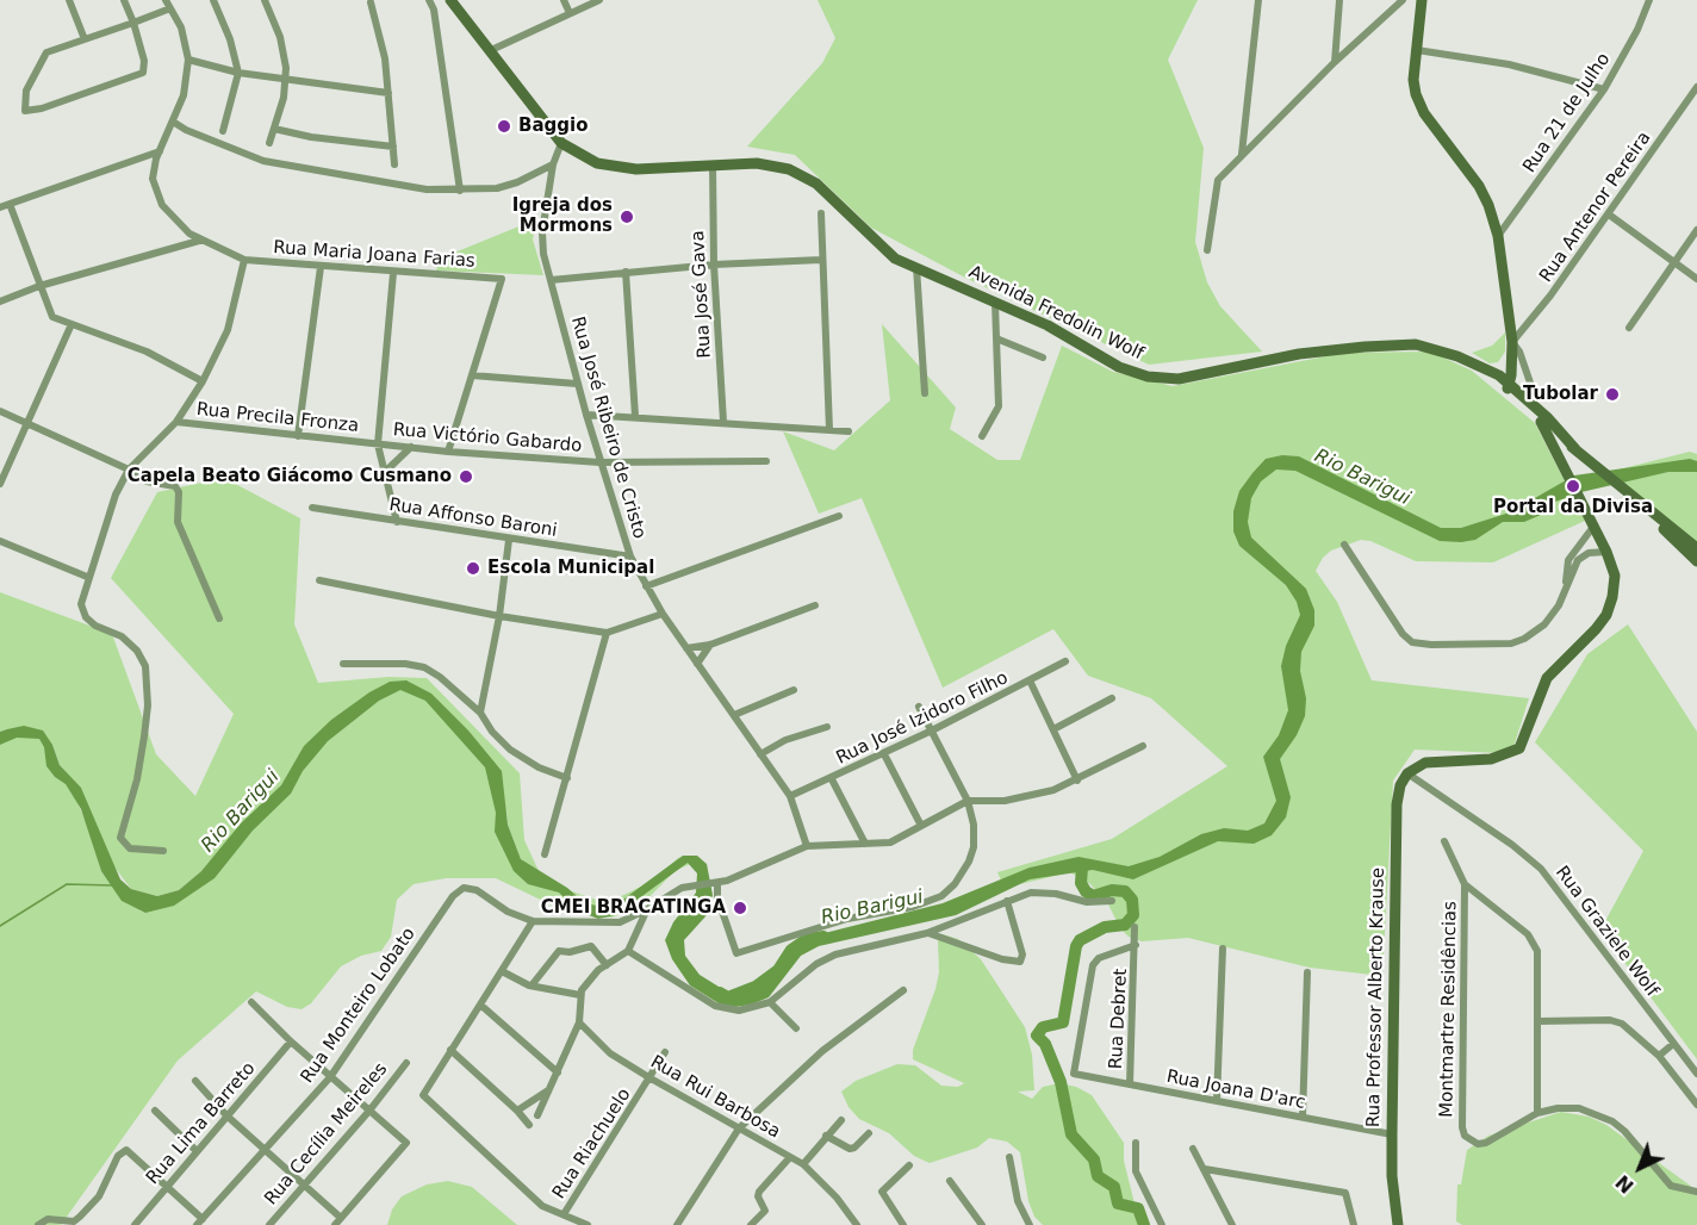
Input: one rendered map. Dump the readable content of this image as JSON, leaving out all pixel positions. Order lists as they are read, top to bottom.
{
  "streets": {
    "main road": ["Avenida Fredolin Wolf", "Rua Professor Alberto Krause"],
    "street": [
      "Rua 21 de Julho",
      "Rua Antenor Pereira",
      "Rua Maria Joana Farias",
      "Rua José Gava",
      "Rua Precila Fronza",
      "Rua José Ribeiro de Cristo",
      "Rua Victório Gabardo",
      "Rua Affonso Baroni",
      "Rua José Izidoro Filho",
      "Rua Graziele Wolf",
      "Rua Monteiro Lobato",
      "Montmartre Residências",
      "Rua Debret",
      "Rua Joana D'arc",
      "Rua Rui Barbosa",
      "Rua Lima Barreto",
      "Rua Cecília Meireles",
      "Rua Riachuelo"
    ]
  },
  "crossings": [
    ["Rua José Gava", "Avenida Fredolin Wolf"],
    ["Avenida Fredolin Wolf", "Rua José Ribeiro de Cristo"],
    ["Rua Precila Fronza", "Rua Victório Gabardo"],
    ["Rua José Ribeiro de Cristo", "Rua Victório Gabardo"],
    ["Rua José Ribeiro de Cristo", "Rua Affonso Baroni"],
    ["Rua José Ribeiro de Cristo", "Rua José Izidoro Filho"],
    ["Rua Graziele Wolf", "Rua Professor Alberto Krause"],
    ["Rua Professor Alberto Krause", "Rua Joana D'arc"],
    ["Rua Debret", "Rua Joana D'arc"],
    ["Rua Rui Barbosa", "Rua Riachuelo"]
  ],
  "water": ["Rio Barigui"],
  "places": [
    "Baggio",
    "Igreja dos Mormons",
    "Tubolar",
    "Capela Beato Giácomo Cusmano",
    "Portal da Divisa",
    "Escola Municipal",
    "CMEI BRACATINGA"
  ],
  "north": "bottom left"
}
